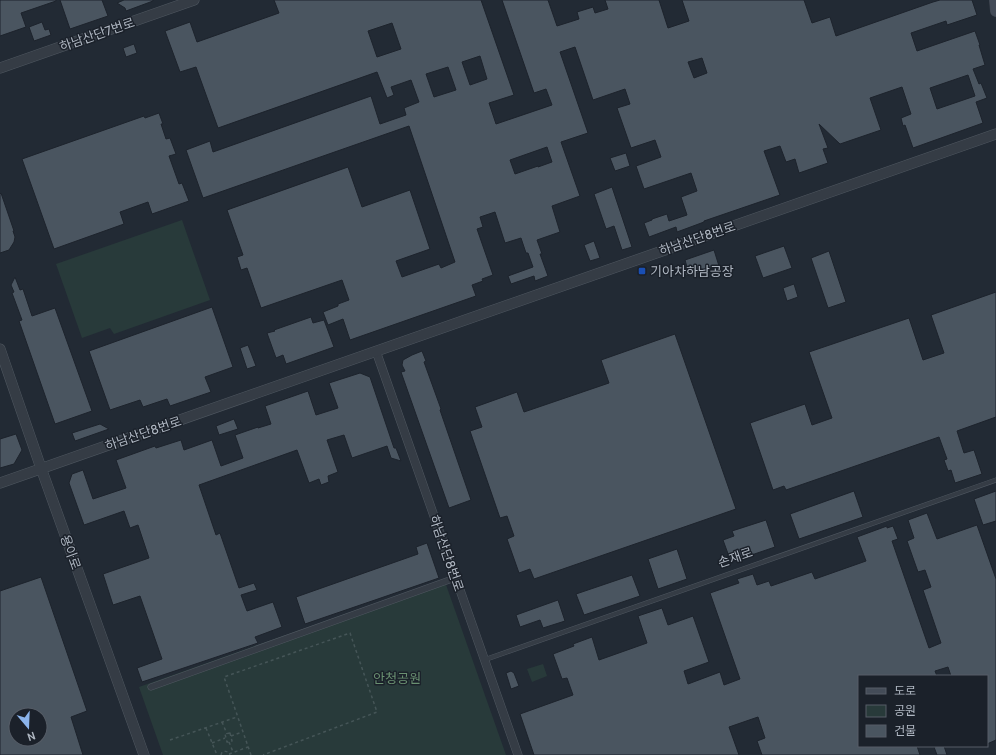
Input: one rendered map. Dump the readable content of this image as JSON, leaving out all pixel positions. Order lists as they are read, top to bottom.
{
  "streets": {
    "street": ["하남산단7번로", "하남산단8번로", "용아로"],
    "lane": ["손재로"]
  },
  "crossings": [
    ["하남산단8번로", "용아로"],
    ["하남산단8번로", "손재로"]
  ],
  "parks": ["안청공원"],
  "places": {
    "transit": ["기아차하남공장"]
  },
  "legend": ["도로", "공원", "건물"],
  "north": "bottom"
}
